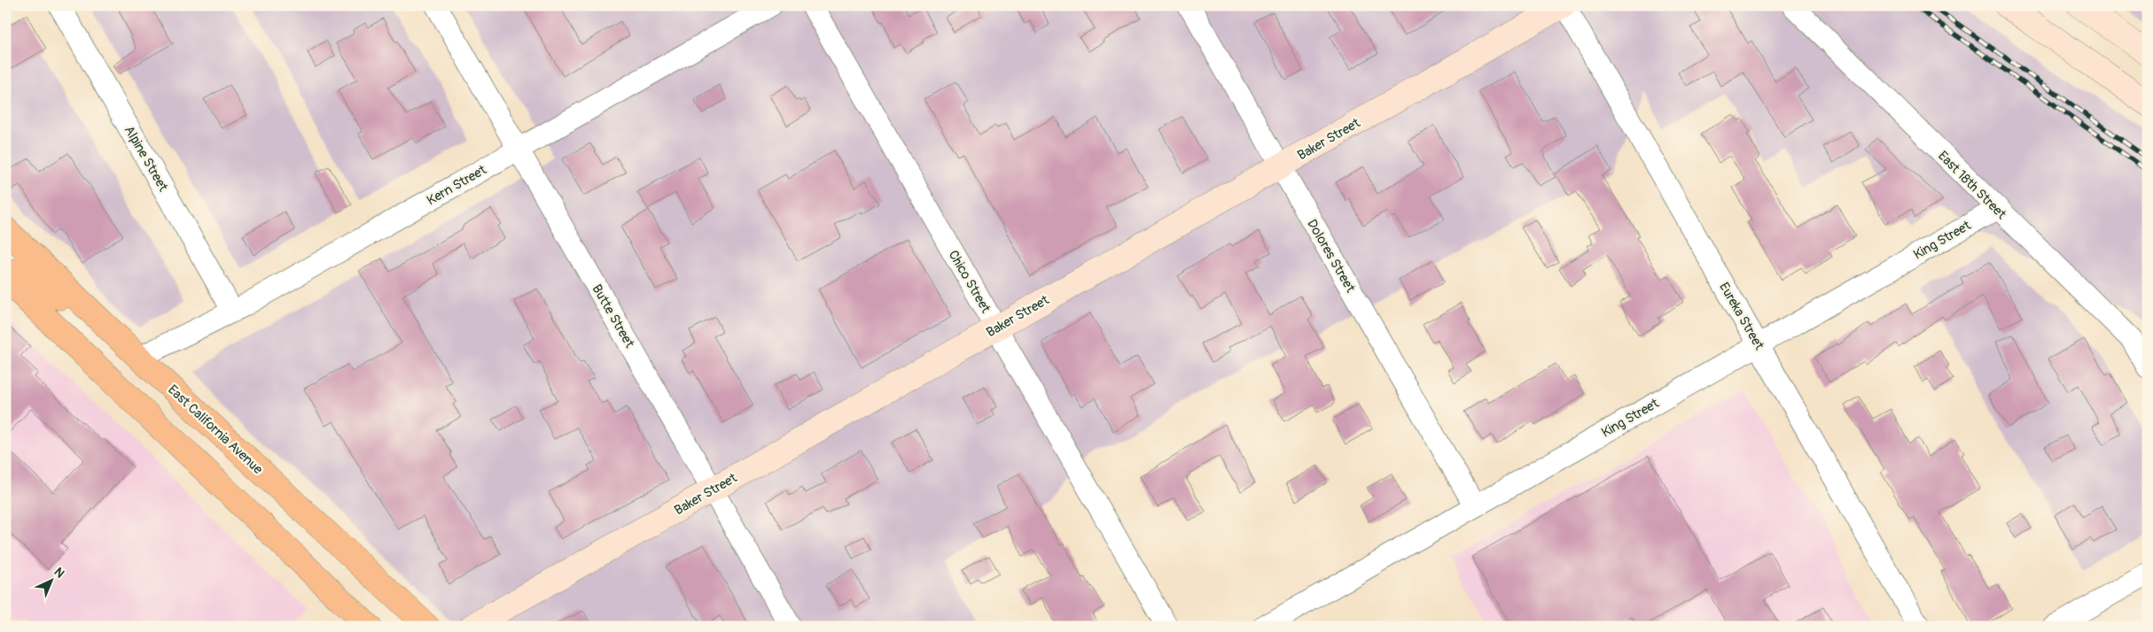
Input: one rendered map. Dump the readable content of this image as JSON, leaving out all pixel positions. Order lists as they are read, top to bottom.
{
  "streets": {
    "main road": ["East California Avenue"],
    "street": [
      "Baker Street",
      "Alpine Street",
      "Kern Street",
      "East 18th Street",
      "King Street",
      "Dolores Street",
      "Chico Street",
      "Butte Street",
      "Eureka Street"
    ]
  },
  "crossings": [
    ["Baker Street", "Dolores Street"],
    ["Baker Street", "Chico Street"],
    ["Baker Street", "Butte Street"],
    ["Baker Street", "Eureka Street"],
    ["Alpine Street", "Kern Street"],
    ["Kern Street", "Butte Street"],
    ["Kern Street", "East California Avenue"],
    ["East 18th Street", "King Street"],
    ["King Street", "Dolores Street"],
    ["King Street", "Eureka Street"]
  ],
  "north": "top right"
}
